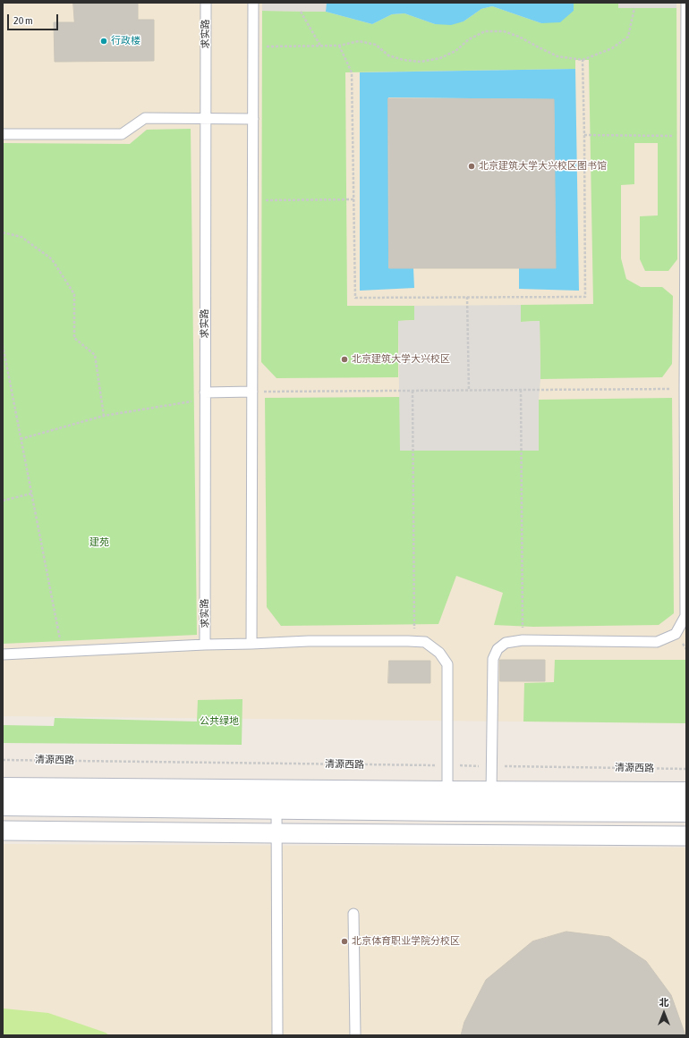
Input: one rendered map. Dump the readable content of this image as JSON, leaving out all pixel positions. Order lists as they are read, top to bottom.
{
  "streets": {
    "lane": ["求实路"],
    "path": ["清源西路"]
  },
  "parks": ["建苑", "公共绿地"],
  "places": [
    "行政楼",
    "北京建筑大学大兴校区图书馆",
    "北京建筑大学大兴校区",
    "北京体育职业学院分校区"
  ],
  "scale_bar": "20 m",
  "north": "top"
}
